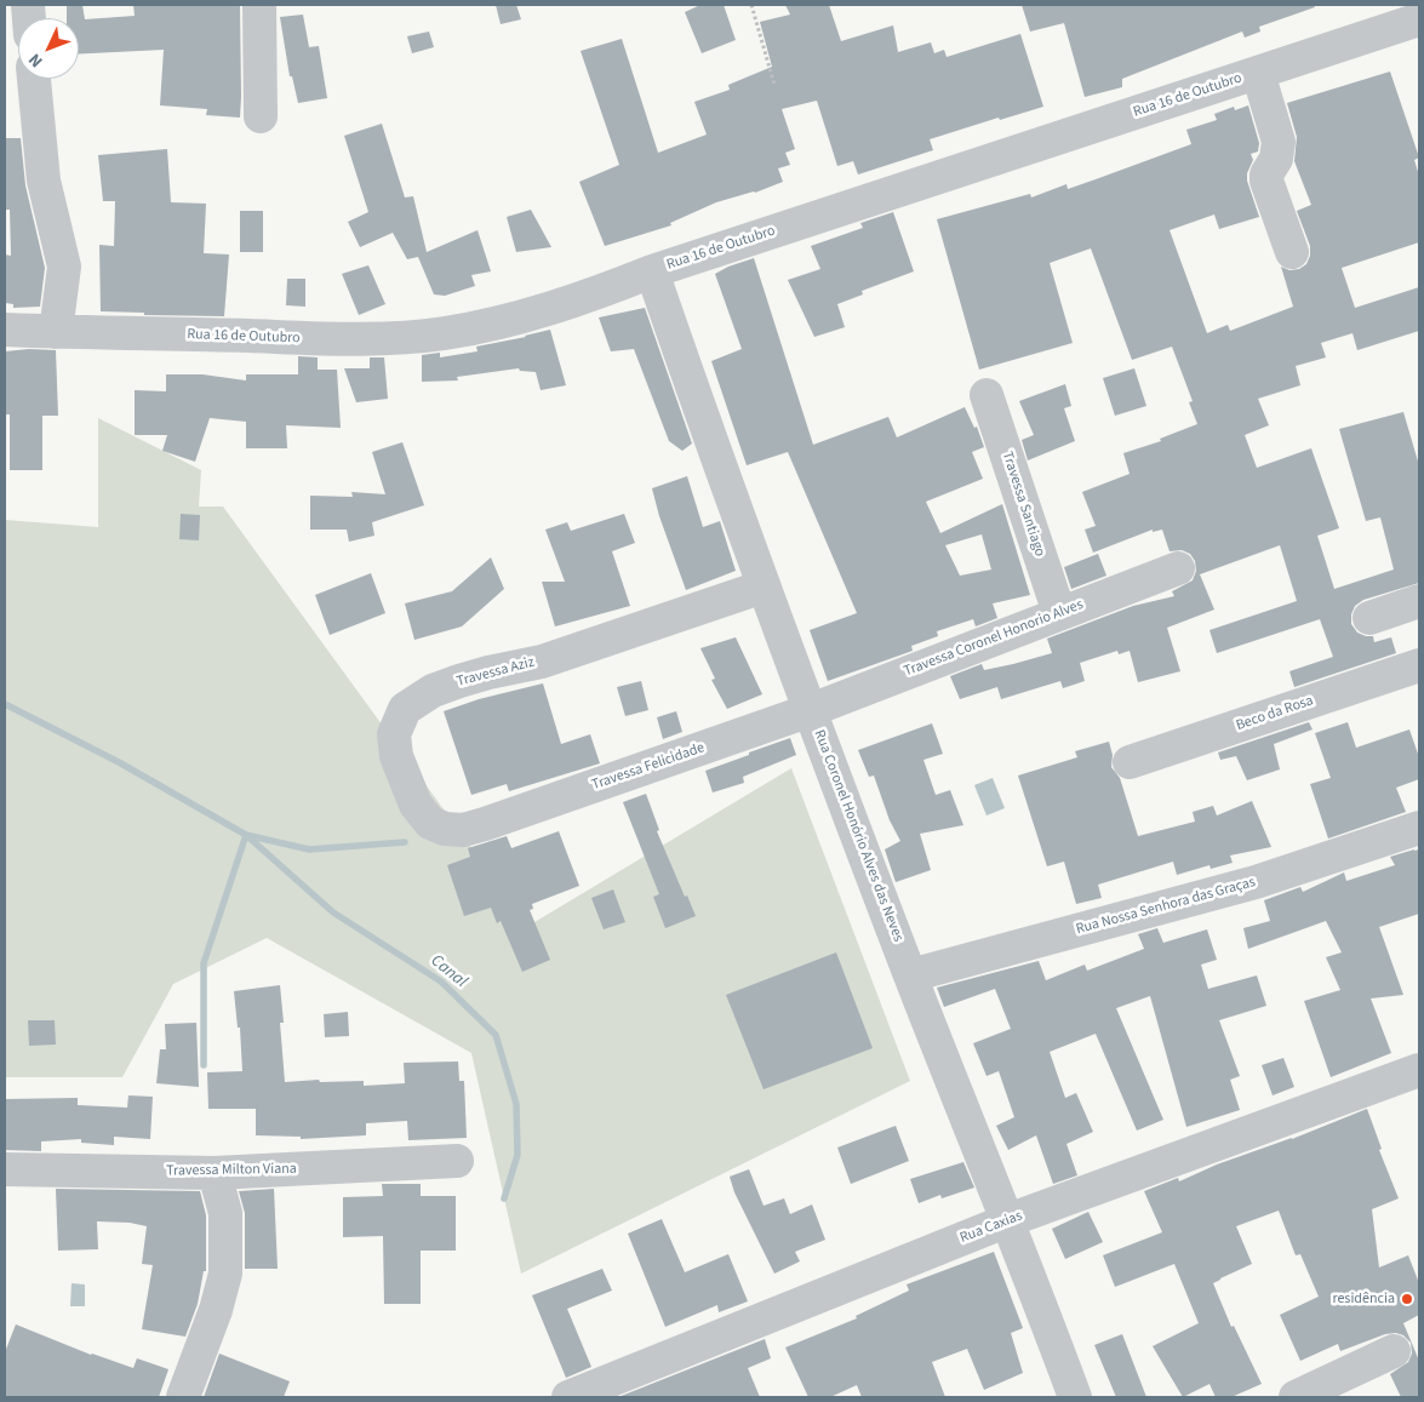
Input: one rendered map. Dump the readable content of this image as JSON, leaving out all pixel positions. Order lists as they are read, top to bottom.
{
  "streets": {
    "street": [
      "Rua 16 de Outubro",
      "Travessa Santiago",
      "Travessa Coronel Honorio Alves",
      "Travessa Aziz",
      "Beco da Rosa",
      "Travessa Felicidade",
      "Rua Coronel Honório Alves das Neves",
      "Rua Nossa Senhora das Graças",
      "Travessa Milton Viana",
      "Rua Caxias"
    ]
  },
  "crossings": [
    ["Rua 16 de Outubro", "Rua Coronel Honório Alves das Neves"],
    ["Travessa Santiago", "Travessa Coronel Honorio Alves"],
    ["Travessa Coronel Honorio Alves", "Travessa Felicidade"],
    ["Travessa Coronel Honorio Alves", "Rua Coronel Honório Alves das Neves"],
    ["Travessa Aziz", "Travessa Felicidade"],
    ["Travessa Aziz", "Rua Coronel Honório Alves das Neves"],
    ["Travessa Felicidade", "Rua Coronel Honório Alves das Neves"],
    ["Rua Coronel Honório Alves das Neves", "Rua Nossa Senhora das Graças"],
    ["Rua Coronel Honório Alves das Neves", "Rua Caxias"]
  ],
  "water": ["Canal"],
  "places": ["residência"],
  "north": "bottom left"
}
